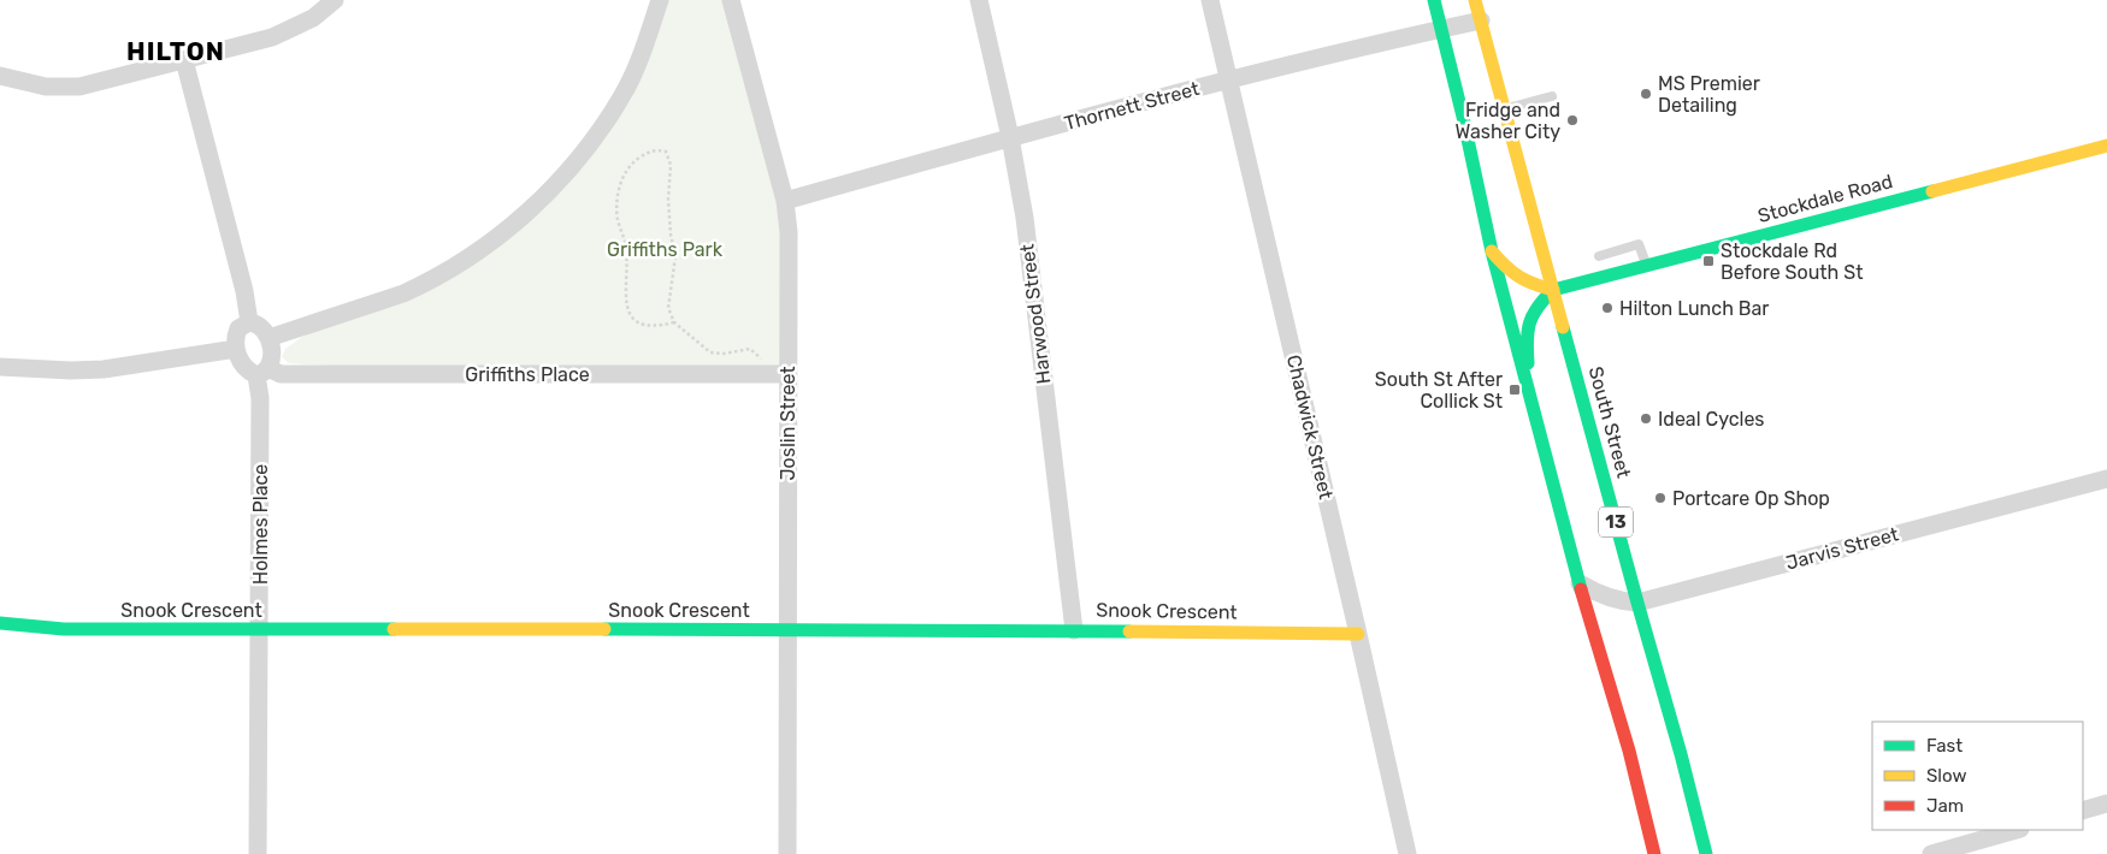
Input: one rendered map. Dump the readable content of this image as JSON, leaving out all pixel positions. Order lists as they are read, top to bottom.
{
  "streets": {
    "street": [
      "Thornett Street",
      "Stockdale Road",
      "Harwood Street",
      "Griffiths Place",
      "South Street",
      "Joslin Street",
      "Chadwick Street",
      "13",
      "Holmes Place",
      "Jarvis Street",
      "Snook Crescent"
    ]
  },
  "crossings": [
    ["Thornett Street", "Harwood Street"],
    ["Thornett Street", "South Street"],
    ["Thornett Street", "Joslin Street"],
    ["Thornett Street", "Chadwick Street"],
    ["Stockdale Road", "South Street"],
    ["Harwood Street", "Snook Crescent"],
    ["Griffiths Place", "Joslin Street"],
    ["Griffiths Place", "Holmes Place"],
    ["South Street", "Jarvis Street"],
    ["Joslin Street", "Snook Crescent"],
    ["Chadwick Street", "Snook Crescent"],
    ["Holmes Place", "Snook Crescent"]
  ],
  "districts": ["HILTON"],
  "parks": ["Griffiths Park"],
  "places": {
    "other": [
      "MS Premier Detailing",
      "Fridge and Washer City",
      "Hilton Lunch Bar",
      "Ideal Cycles",
      "Portcare Op Shop"
    ],
    "transit": ["Stockdale Rd Before South St", "South St After Collick St"]
  },
  "legend": ["Fast", "Slow", "Jam"]
}
